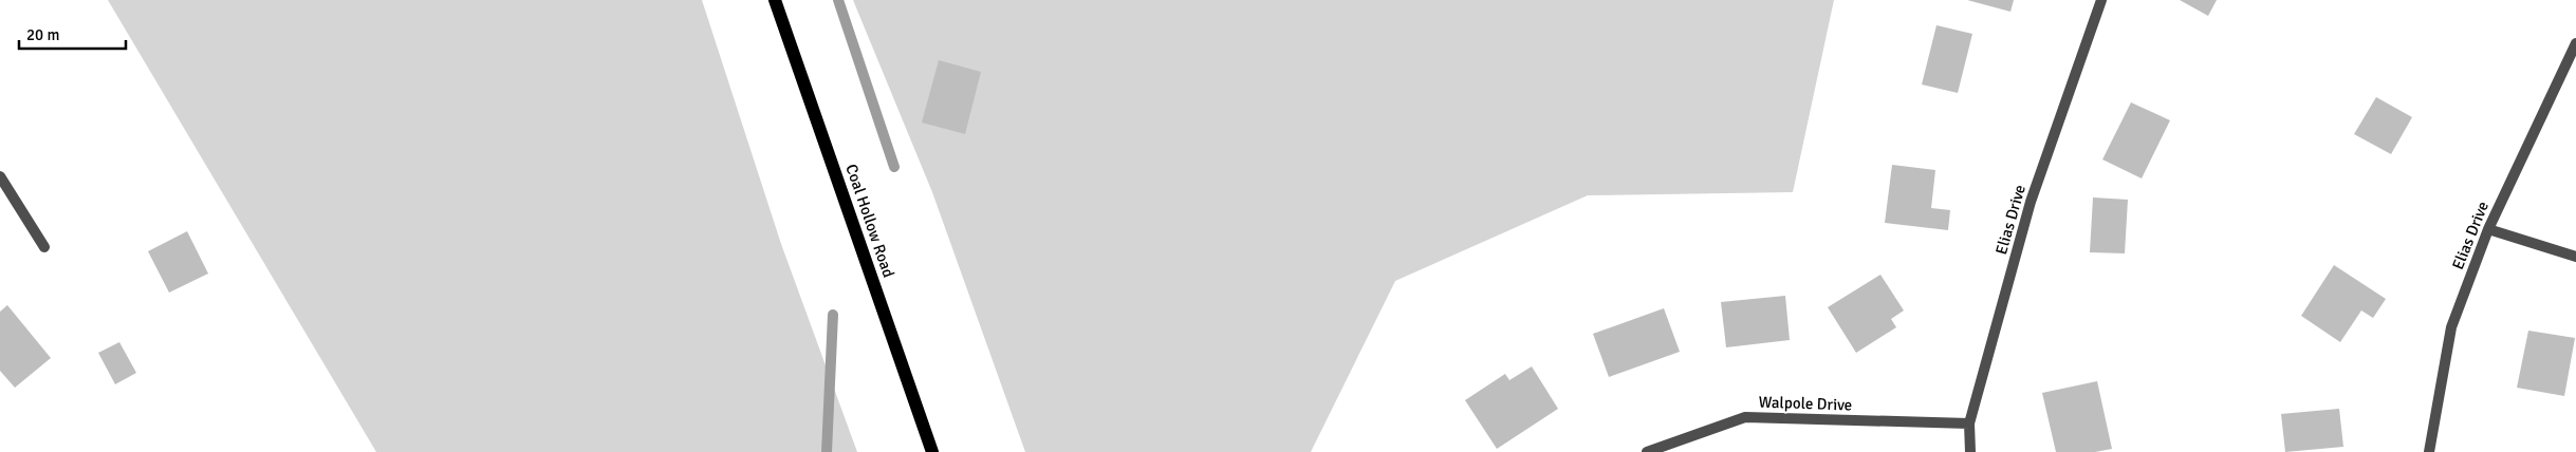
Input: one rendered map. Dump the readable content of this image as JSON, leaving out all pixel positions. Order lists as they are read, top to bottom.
{
  "streets": {
    "main road": ["Coal Hollow Road"],
    "street": ["Elias Drive", "Walpole Drive"]
  },
  "crossings": [
    ["Elias Drive", "Walpole Drive"]
  ],
  "scale_bar": "20 m"
}
